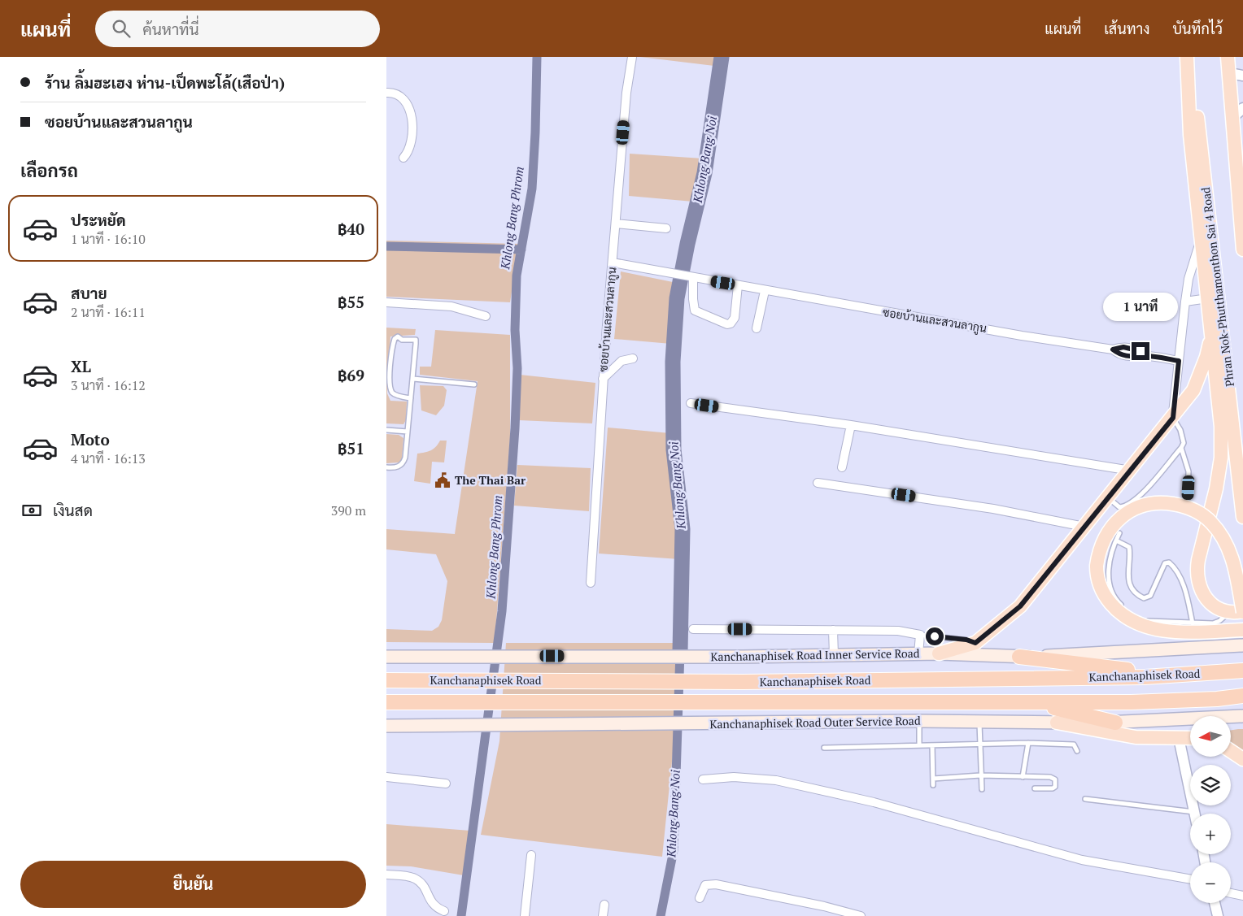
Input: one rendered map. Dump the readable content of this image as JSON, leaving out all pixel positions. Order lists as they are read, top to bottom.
{
  "streets": {
    "highway": ["Kanchanaphisek Road"],
    "main road": ["Phran Nok-Phutthamonthon Sai 4 Road", "Kanchanaphisek Road Inner Service Road", "Kanchanaphisek Road Outer Service Road"],
    "street": ["ซอยบ้านและสวนลากูน"]
  },
  "water": ["Khlong Bang Noi", "Khlong Bang Phrom"],
  "places": {
    "public building": ["The Thai Bar"]
  },
  "north": "left",
  "page": {
    "header": "แผนที่",
    "search": "ค้นหาที่นี่",
    "nav": ["แผนที่", "เส้นทาง", "บันทึกไว้"],
    "banner": ["ร้าน ลิ้มฮะเฮง ห่าน-เป็ดพะโล้(เสือป่า)", "ซอยบ้านและสวนลากูน"],
    "heading": "เลือกรถ",
    "list": [
      {
        "name": "ประหยัด",
        "note": "1 นาที · 16:10",
        "value": "฿40"
      },
      {
        "name": "สบาย",
        "note": "2 นาที · 16:11",
        "value": "฿55"
      },
      {
        "name": "XL",
        "note": "3 นาที · 16:12",
        "value": "฿69"
      },
      {
        "name": "Moto",
        "note": "4 นาที · 16:13",
        "value": "฿51"
      }
    ],
    "bubble": "1 นาที",
    "pay": ["เงินสด", "390 m"],
    "map_buttons": ["+", "−"],
    "buttons": "ยืนยัน"
  }
}
